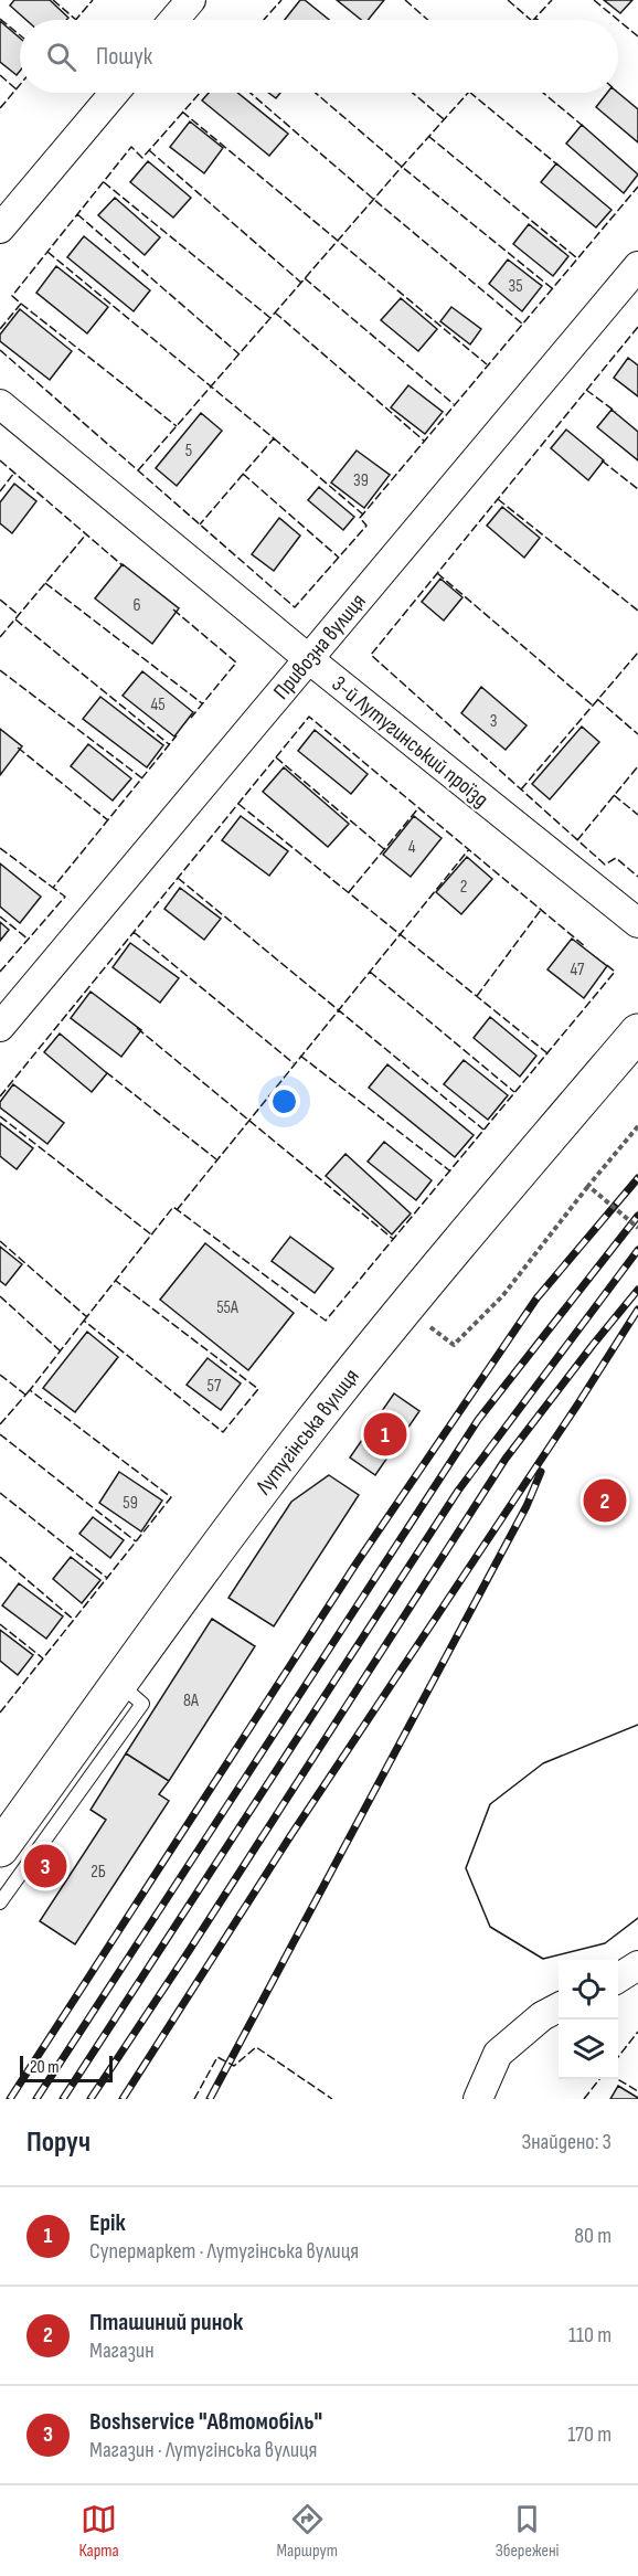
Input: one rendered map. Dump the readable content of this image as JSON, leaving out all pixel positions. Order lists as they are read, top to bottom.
{
  "streets": {
    "main road": ["Лутугінська вулиця"],
    "street": ["Привозна вулиця", "3-й Лутугинський проїзд"]
  },
  "crossings": [
    ["Привозна вулиця", "3-й Лутугинський проїзд"]
  ],
  "house_numbers": [
    "35",
    "5",
    "39",
    "6",
    "45",
    "3",
    "4",
    "2",
    "47",
    "55А",
    "57",
    "59",
    "8А",
    "2Б"
  ],
  "scale_bar": "20 m",
  "page": {
    "search": "Пошук",
    "pins": ["1", "2", "3"],
    "scale": "20 m",
    "heading": ["Поруч", "Знайдено: 3"],
    "list": [
      {
        "mark": "1",
        "name": "Ерік",
        "note": "Супермаркет · Лутугінська вулиця",
        "value": "80 m"
      },
      {
        "mark": "2",
        "name": "Пташиний ринок",
        "note": "Магазин",
        "value": "110 m"
      },
      {
        "mark": "3",
        "name": "Boshservice \"Автомобіль\"",
        "note": "Магазин · Лутугінська вулиця",
        "value": "170 m"
      }
    ],
    "nav": ["Карта", "Маршрут", "Збережені"]
  }
}
